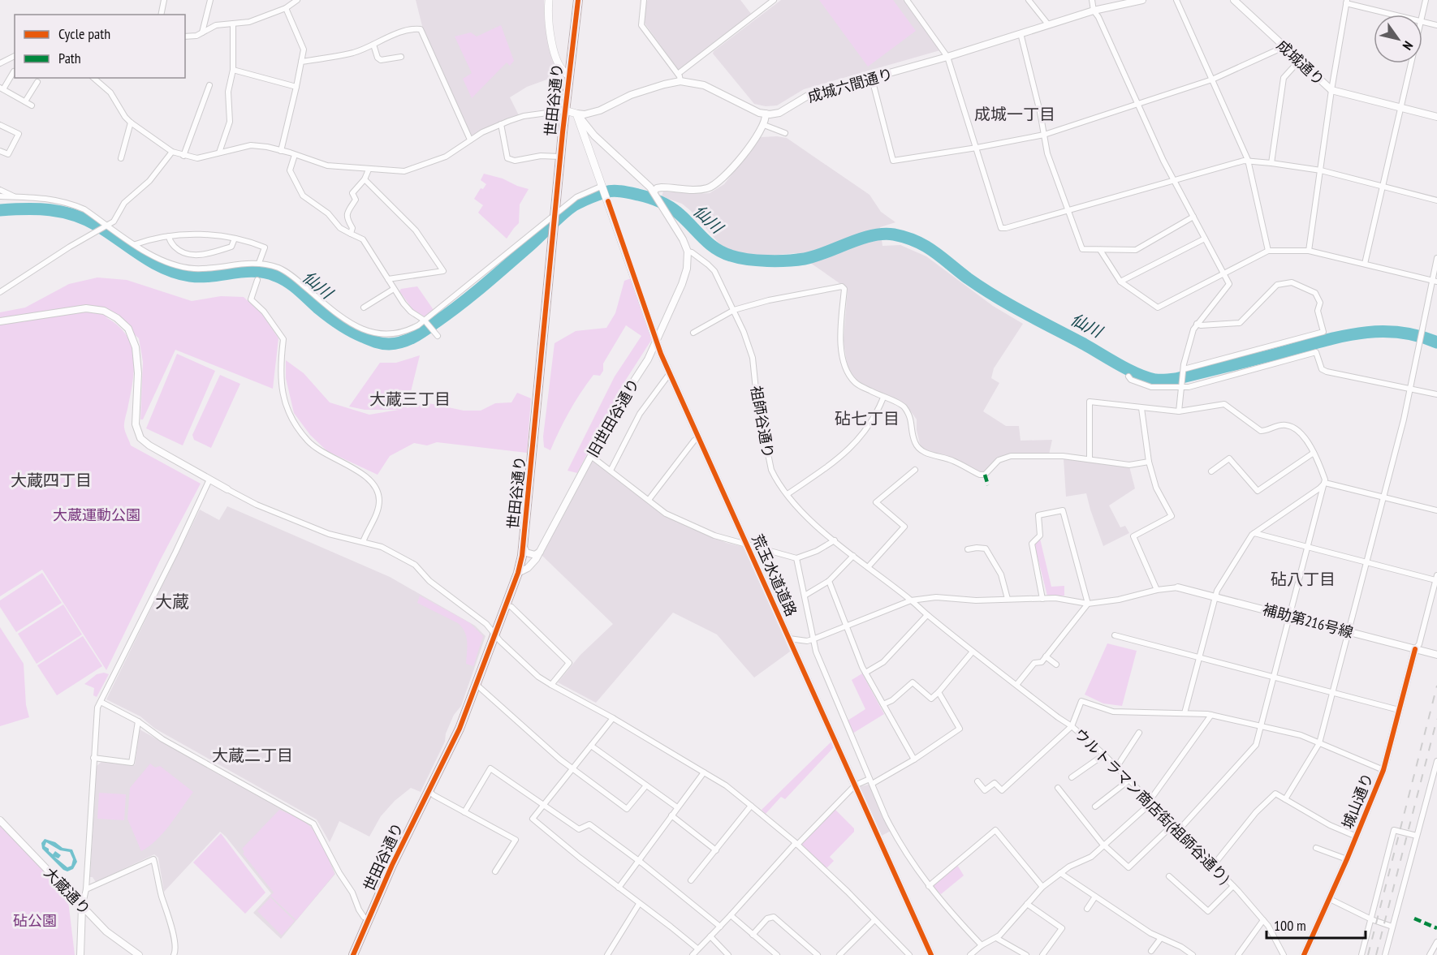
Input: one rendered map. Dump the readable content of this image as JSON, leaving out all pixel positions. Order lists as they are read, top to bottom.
{
  "streets": {
    "main road": ["世田谷通り", "荒玉水道道路"],
    "street": [
      "成城通り",
      "成城六間通り",
      "旧世田谷通り",
      "祖師谷通り",
      "補助第216号線",
      "城山通り",
      "ウルトラマン商店街(祖師谷通り)",
      "大蔵通り"
    ]
  },
  "crossings": [
    ["世田谷通り", "旧世田谷通り"],
    ["旧世田谷通り", "祖師谷通り"],
    ["旧世田谷通り", "荒玉水道道路"],
    ["祖師谷通り", "ウルトラマン商店街(祖師谷通り)"],
    ["補助第216号線", "城山通り"]
  ],
  "districts": [
    "成城一丁目",
    "大蔵三丁目",
    "砧七丁目",
    "大蔵四丁目",
    "砧八丁目",
    "大蔵",
    "大蔵二丁目"
  ],
  "water": ["仙川"],
  "parks": ["大蔵運動公園", "砧公園"],
  "legend": ["Cycle path", "Path"],
  "scale_bar": "100 m",
  "north": "bottom right"
}
